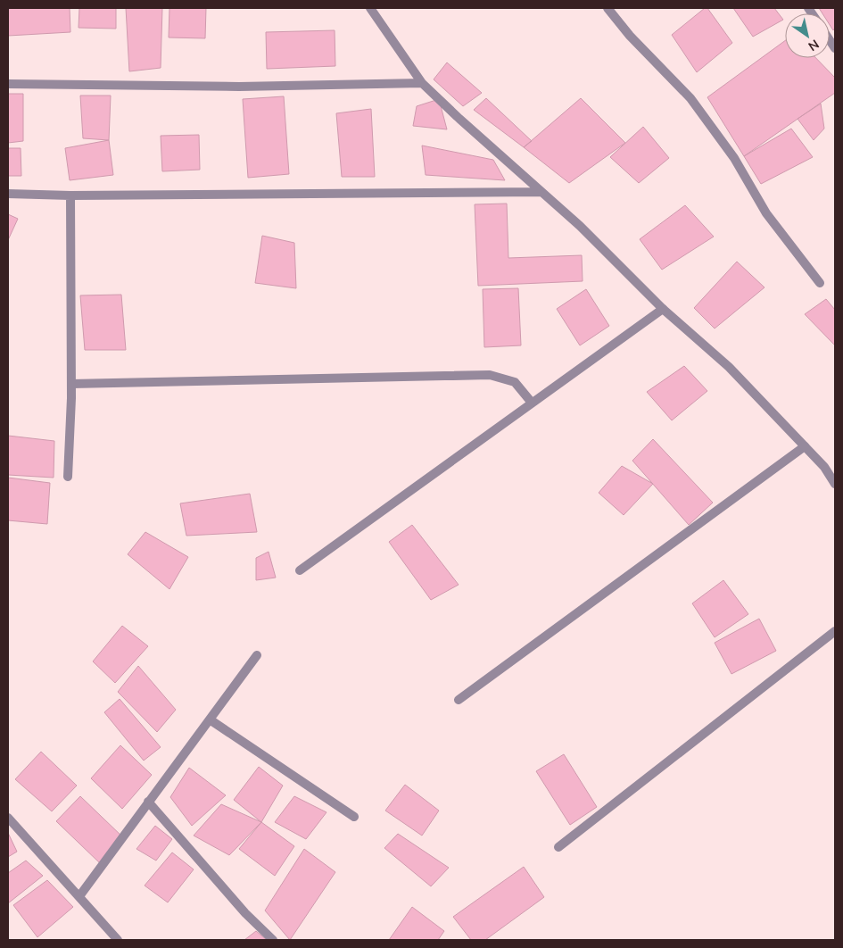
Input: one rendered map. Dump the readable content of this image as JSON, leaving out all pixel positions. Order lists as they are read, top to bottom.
{
  "north": "bottom right"
}
